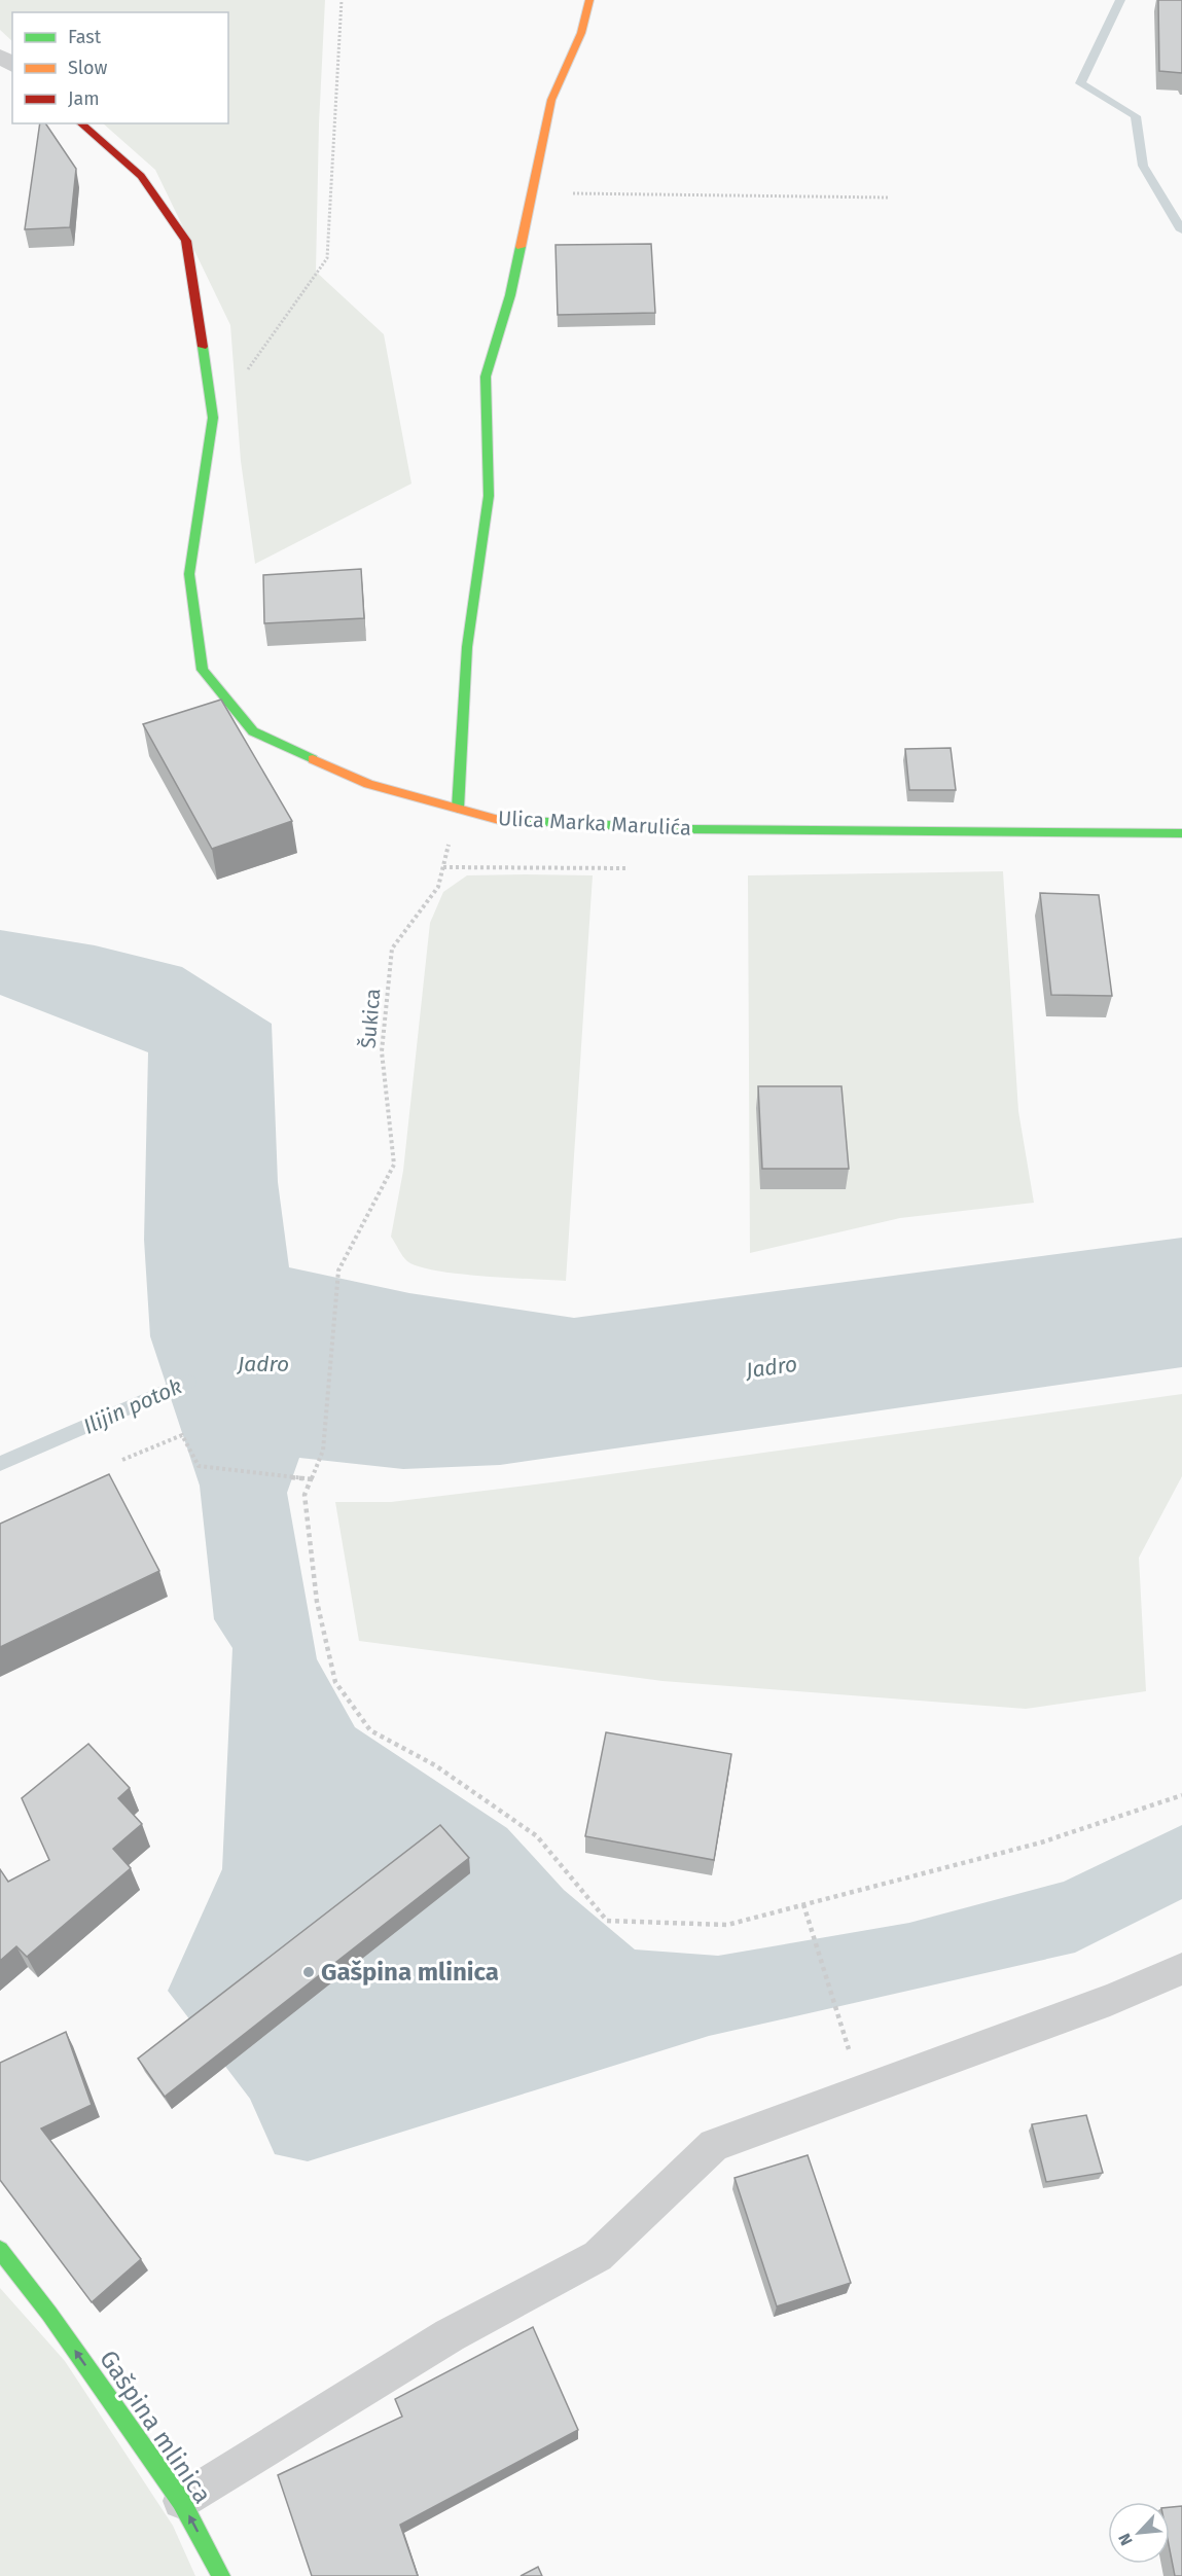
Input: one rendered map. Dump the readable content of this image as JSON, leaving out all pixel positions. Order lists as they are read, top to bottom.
{
  "streets": {
    "street": ["Ulica Marka Marulića", "Gašpina mlinica"],
    "path": ["Šukica"]
  },
  "crossings": [
    ["Ulica Marka Marulića", "Šukica"]
  ],
  "one_way": ["Gašpina mlinica"],
  "water": ["Jadro", "Ilijin potok"],
  "places": ["Gašpina mlinica"],
  "legend": ["Fast", "Slow", "Jam"],
  "north": "bottom left"
}
